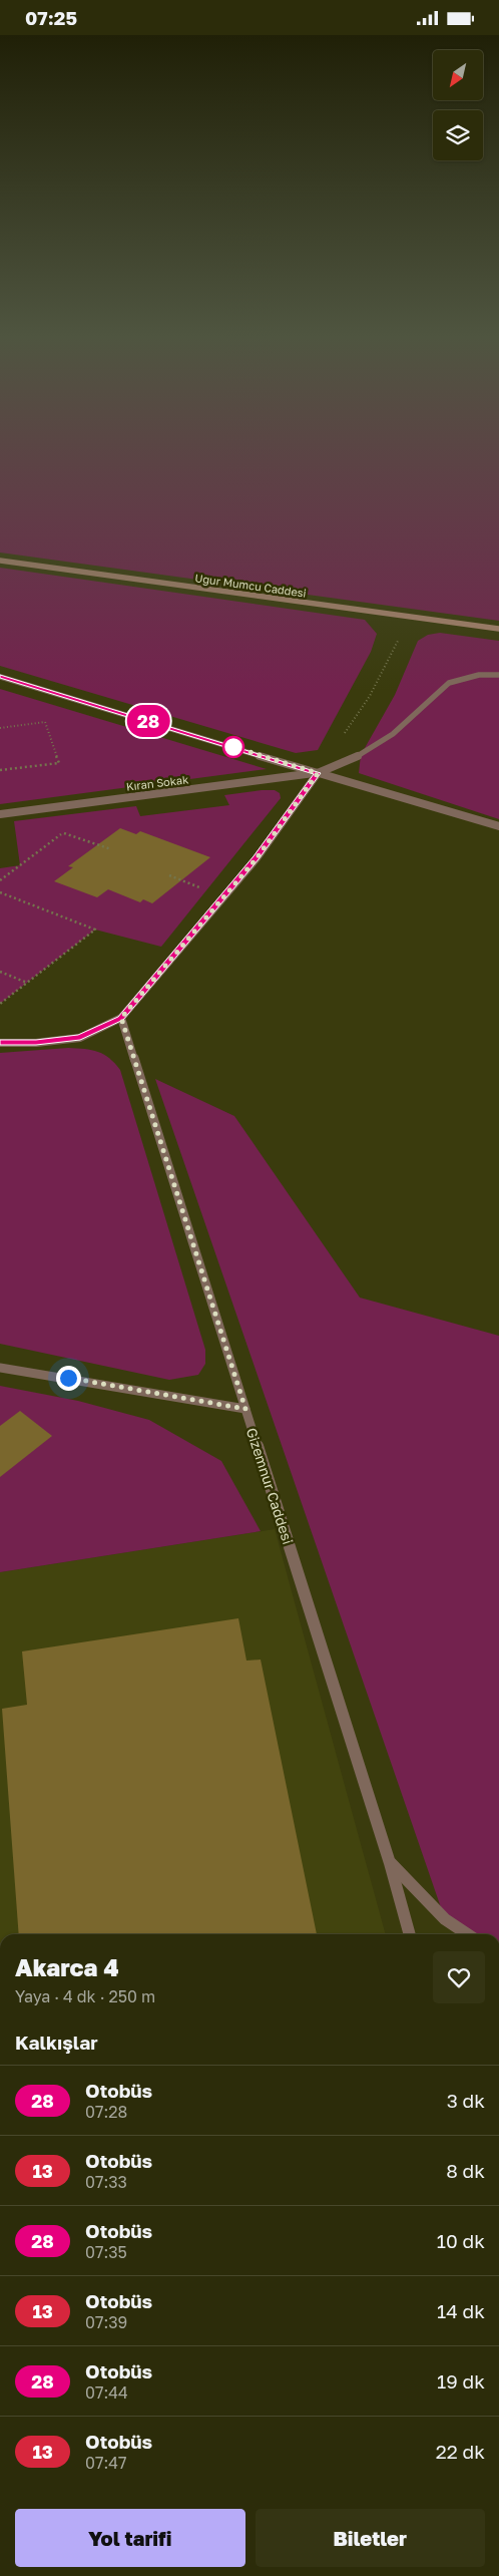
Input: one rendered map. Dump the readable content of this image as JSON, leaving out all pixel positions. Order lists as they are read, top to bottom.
{
  "streets": {
    "street": ["Uğur Mumcu Caddesi", "Kıran Sokak", "Gizemnur Caddesi"]
  },
  "lines": ["bus line 28"],
  "north": "bottom left",
  "page": {
    "status": "07:25",
    "on_map": "28",
    "heading": [
      ["Akarca 4", "Yaya · 4 dk · 250 m"],
      "Kalkışlar"
    ],
    "list": [
      {
        "mark": "28",
        "name": "Otobüs",
        "note": "07:28",
        "value": "3 dk"
      },
      {
        "mark": "13",
        "name": "Otobüs",
        "note": "07:33",
        "value": "8 dk"
      },
      {
        "mark": "28",
        "name": "Otobüs",
        "note": "07:35",
        "value": "10 dk"
      },
      {
        "mark": "13",
        "name": "Otobüs",
        "note": "07:39",
        "value": "14 dk"
      },
      {
        "mark": "28",
        "name": "Otobüs",
        "note": "07:44",
        "value": "19 dk"
      },
      {
        "mark": "13",
        "name": "Otobüs",
        "note": "07:47",
        "value": "22 dk"
      }
    ],
    "buttons": ["Yol tarifi", "Biletler"]
  }
}
